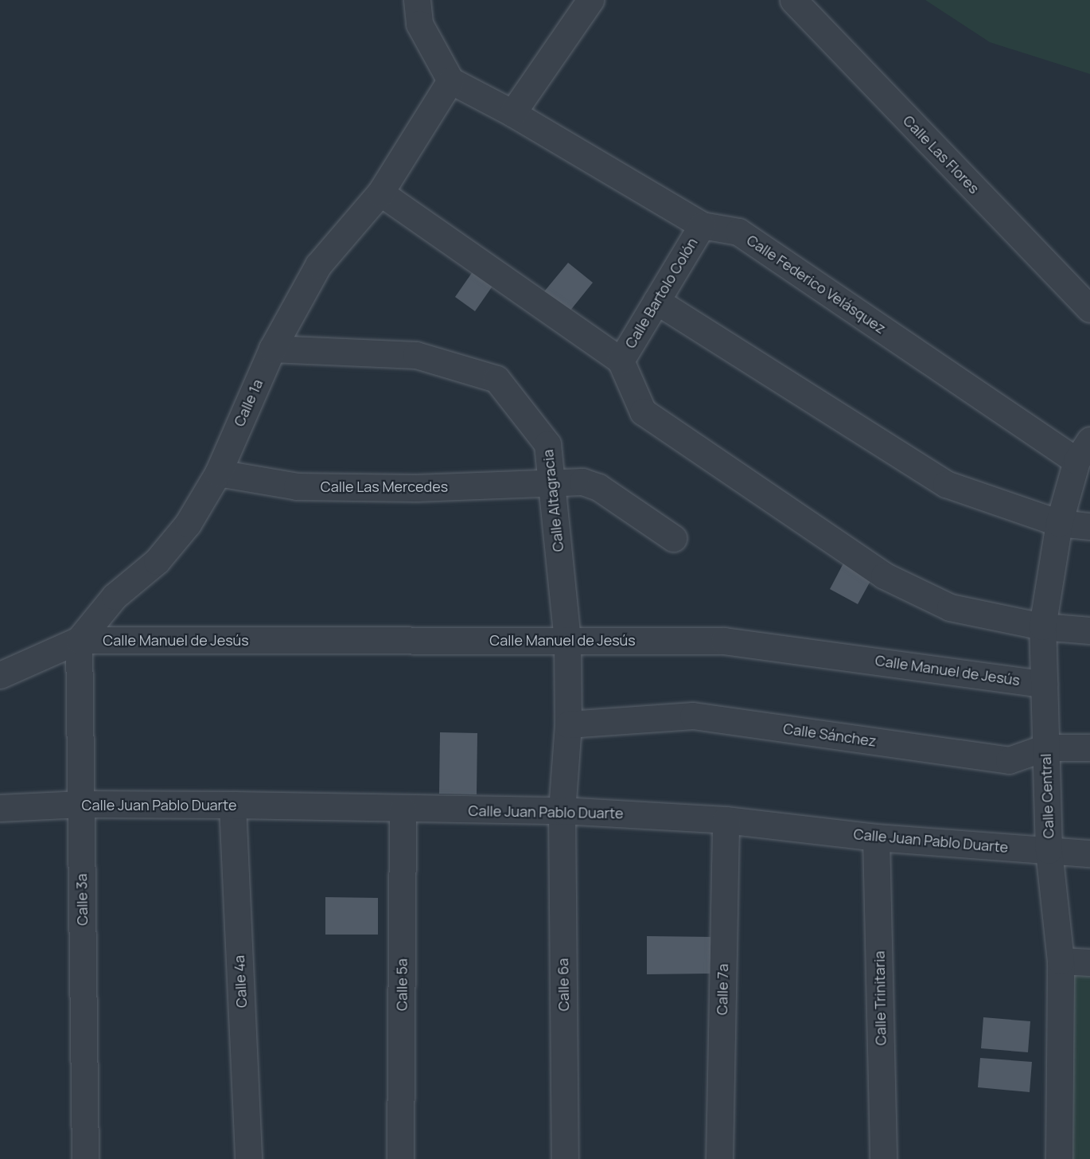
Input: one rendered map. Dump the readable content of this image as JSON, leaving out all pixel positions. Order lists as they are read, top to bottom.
{
  "streets": {
    "street": [
      "Calle Las Flores",
      "Calle Federico Velásquez",
      "Calle Bartolo Colón",
      "Calle 1a",
      "Calle Las Mercedes",
      "Calle Altagracia",
      "Calle Manuel de Jesús",
      "Calle Sánchez",
      "Calle Central",
      "Calle Juan Pablo Duarte",
      "Calle 3a",
      "Calle 4a",
      "Calle 5a",
      "Calle 6a",
      "Calle 7a",
      "Calle Trinitaria"
    ]
  },
  "crossings": [
    ["Calle Federico Velásquez", "Calle Bartolo Colón"],
    ["Calle Federico Velásquez", "Calle 1a"],
    ["Calle Federico Velásquez", "Calle Central"],
    ["Calle 1a", "Calle Las Mercedes"],
    ["Calle 1a", "Calle Altagracia"],
    ["Calle 1a", "Calle Manuel de Jesús"],
    ["Calle 1a", "Calle 3a"],
    ["Calle Las Mercedes", "Calle Altagracia"],
    ["Calle Altagracia", "Calle Manuel de Jesús"],
    ["Calle Altagracia", "Calle Sánchez"],
    ["Calle Altagracia", "Calle Juan Pablo Duarte"],
    ["Calle Altagracia", "Calle 6a"],
    ["Calle Manuel de Jesús", "Calle Central"],
    ["Calle Manuel de Jesús", "Calle 3a"],
    ["Calle Sánchez", "Calle Central"],
    ["Calle Central", "Calle Juan Pablo Duarte"],
    ["Calle Juan Pablo Duarte", "Calle 3a"],
    ["Calle Juan Pablo Duarte", "Calle 4a"],
    ["Calle Juan Pablo Duarte", "Calle 5a"],
    ["Calle Juan Pablo Duarte", "Calle 6a"],
    ["Calle Juan Pablo Duarte", "Calle 7a"],
    ["Calle Juan Pablo Duarte", "Calle Trinitaria"]
  ]
}
